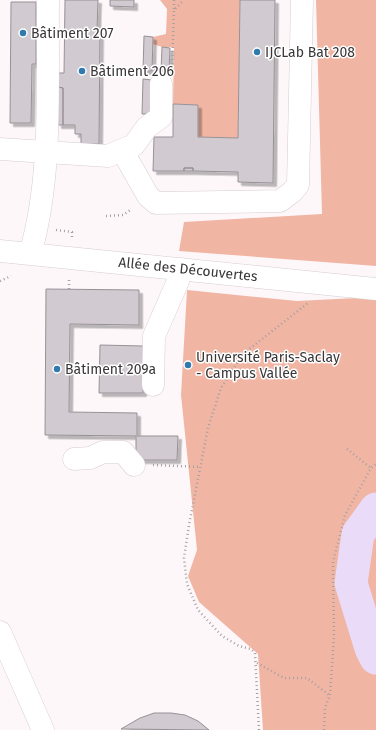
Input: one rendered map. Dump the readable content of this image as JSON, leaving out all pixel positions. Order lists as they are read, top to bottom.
{
  "streets": {
    "street": ["Allée des Découvertes"]
  },
  "places": [
    "Bâtiment 207",
    "IJCLab Bat 208",
    "Bâtiment 206",
    "Université Paris-Saclay - Campus Vallée",
    "Bâtiment 209a"
  ]
}
